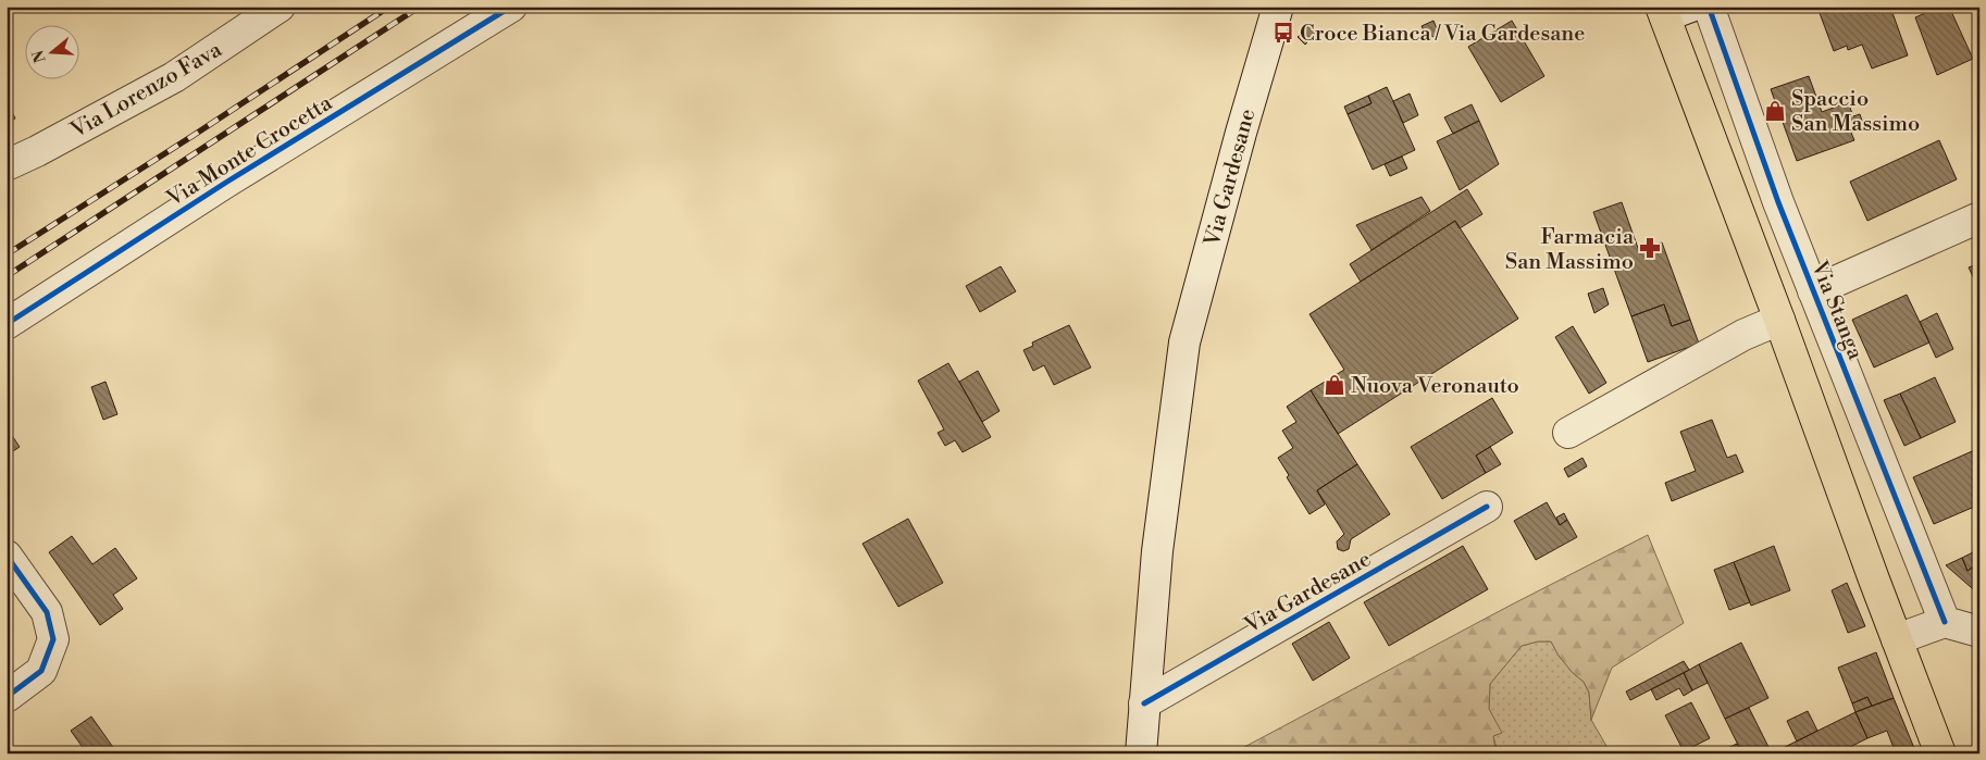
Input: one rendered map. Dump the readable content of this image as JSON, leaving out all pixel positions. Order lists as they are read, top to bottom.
{
  "streets": {
    "street": [
      "Via Lorenzo Fava",
      "Via Monte Crocetta",
      "Via Gardesane",
      "Via Stanga"
    ]
  },
  "places": {
    "bus stop": ["Croce Bianca / Via Gardesane"],
    "shop": ["Spaccio San Massimo", "Nuova Veronauto"],
    "pharmacy": ["Farmacia San Massimo"]
  },
  "north": "left"
}
